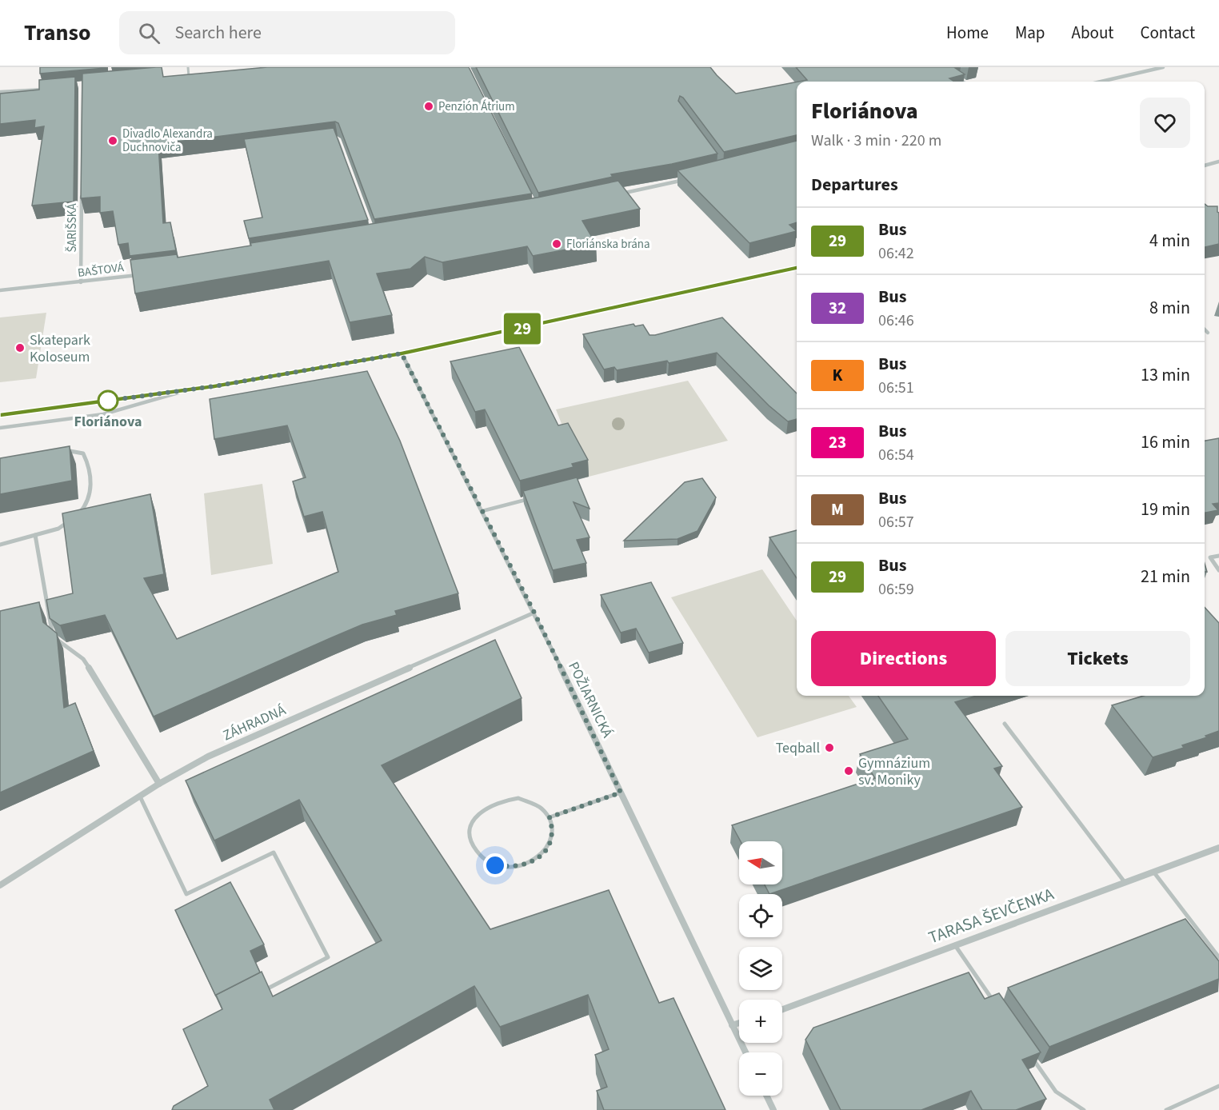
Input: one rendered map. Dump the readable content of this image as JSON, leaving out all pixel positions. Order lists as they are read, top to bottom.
{
  "streets": {
    "street": [
      "ŠARIŠSKÁ",
      "BAŠTOVÁ",
      "POŽIARNICKÁ",
      "ZÁHRADNÁ",
      "TARASA ŠEVČENKA"
    ]
  },
  "crossings": [
    ["ŠARIŠSKÁ", "BAŠTOVÁ"],
    ["POŽIARNICKÁ", "ZÁHRADNÁ"]
  ],
  "places": [
    "Penzión Átrium",
    "Divadlo Alexandra Duchnoviča",
    "Floriánska brána",
    "Skatepark Koloseum",
    "Floriánova",
    "Teqball",
    "Gymnázium sv. Moniky"
  ],
  "lines": ["bus line 29"],
  "north": "left",
  "page": {
    "header": "Transo",
    "search": "Search here",
    "nav": [
      "Home",
      "Map",
      "About",
      "Contact"
    ],
    "on_map": "29",
    "heading": [
      ["Floriánova", "Walk · 3 min · 220 m"],
      "Departures"
    ],
    "list": [
      {
        "mark": "29",
        "name": "Bus",
        "note": "06:42",
        "value": "4 min"
      },
      {
        "mark": "32",
        "name": "Bus",
        "note": "06:46",
        "value": "8 min"
      },
      {
        "mark": "K",
        "name": "Bus",
        "note": "06:51",
        "value": "13 min"
      },
      {
        "mark": "23",
        "name": "Bus",
        "note": "06:54",
        "value": "16 min"
      },
      {
        "mark": "M",
        "name": "Bus",
        "note": "06:57",
        "value": "19 min"
      },
      {
        "mark": "29",
        "name": "Bus",
        "note": "06:59",
        "value": "21 min"
      }
    ],
    "buttons": ["Directions", "Tickets"],
    "map_buttons": ["+", "−"]
  }
}
